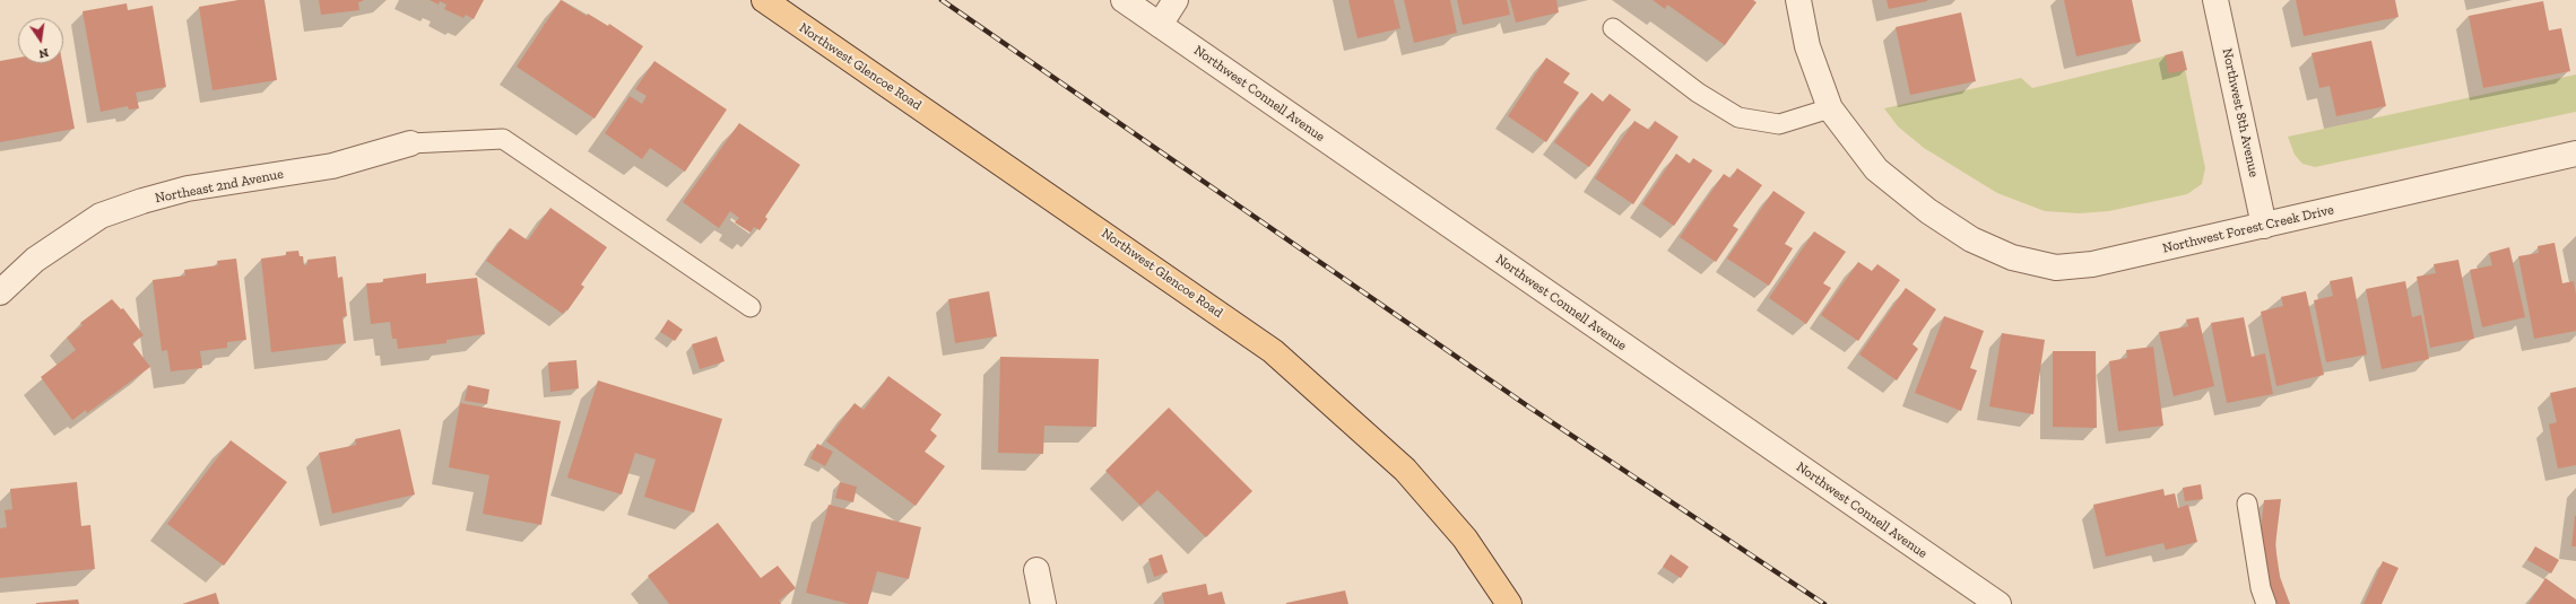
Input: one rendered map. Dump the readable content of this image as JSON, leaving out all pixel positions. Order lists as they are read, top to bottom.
{
  "streets": {
    "main road": ["Northwest Glencoe Road"],
    "street": [
      "Northwest Connell Avenue",
      "Northwest 8th Avenue",
      "Northeast 2nd Avenue",
      "Northwest Forest Creek Drive"
    ]
  },
  "crossings": [
    ["Northwest 8th Avenue", "Northwest Forest Creek Drive"]
  ],
  "north": "bottom"
}
